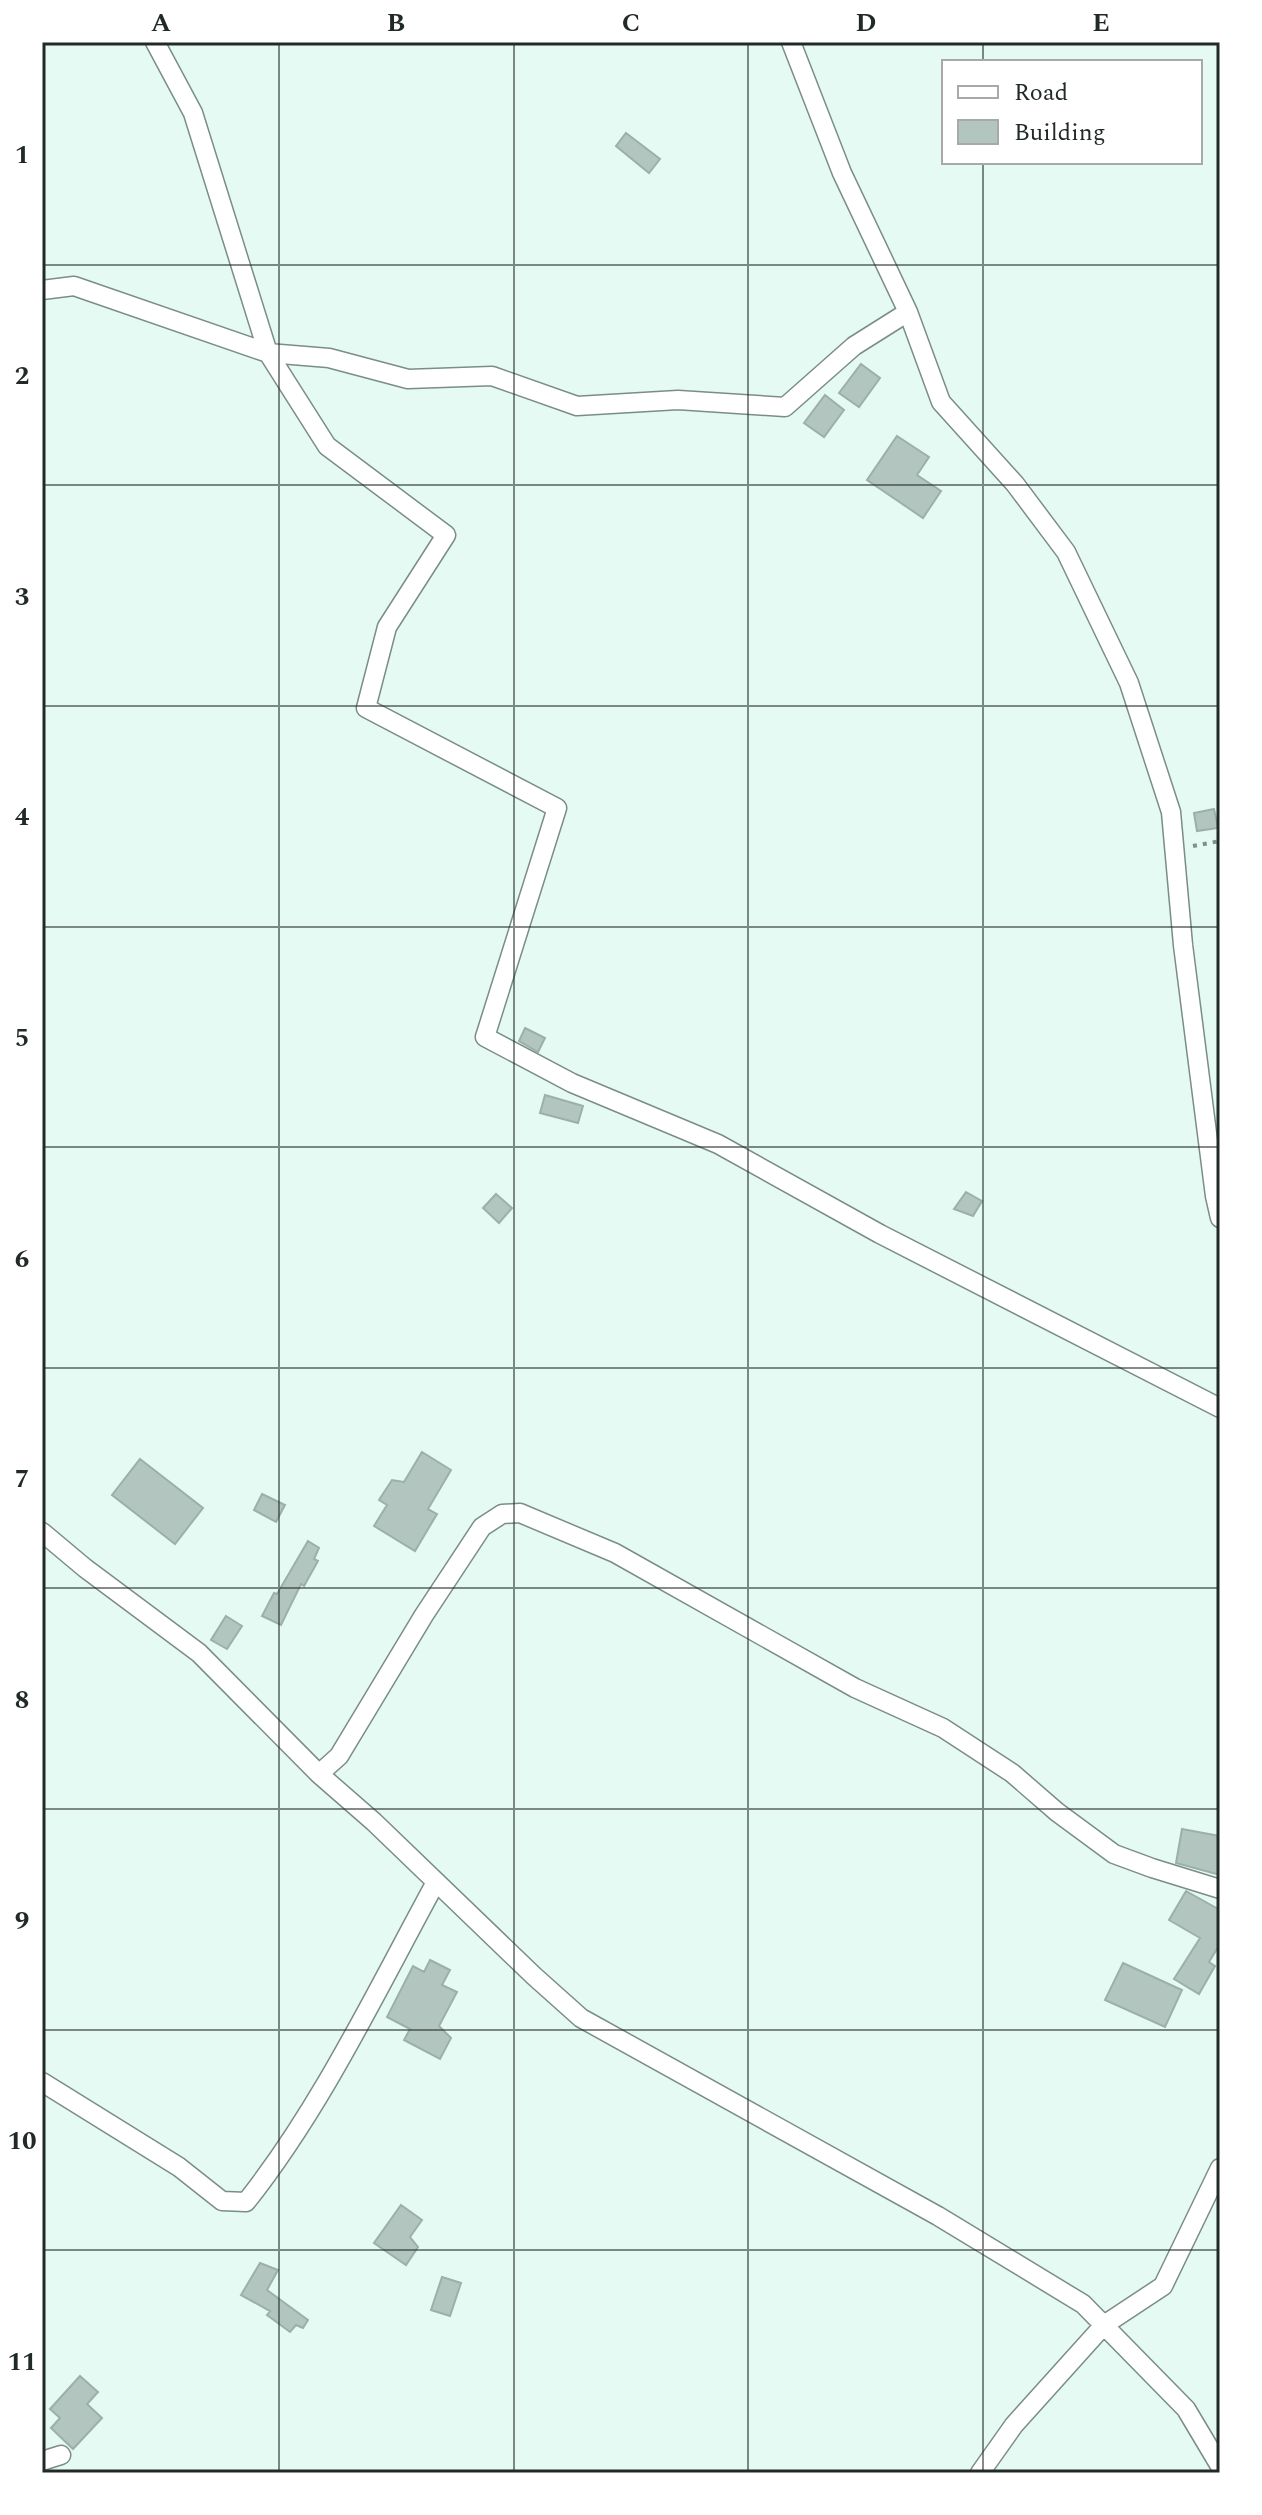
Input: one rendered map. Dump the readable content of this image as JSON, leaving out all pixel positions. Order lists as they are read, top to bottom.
{
  "legend": ["Road", "Building"],
  "grid": {
    "columns": [
      "A",
      "B",
      "C",
      "D",
      "E"
    ],
    "rows": [
      "1",
      "2",
      "3",
      "4",
      "5",
      "6",
      "7",
      "8",
      "9",
      "10",
      "11"
    ]
  }
}
